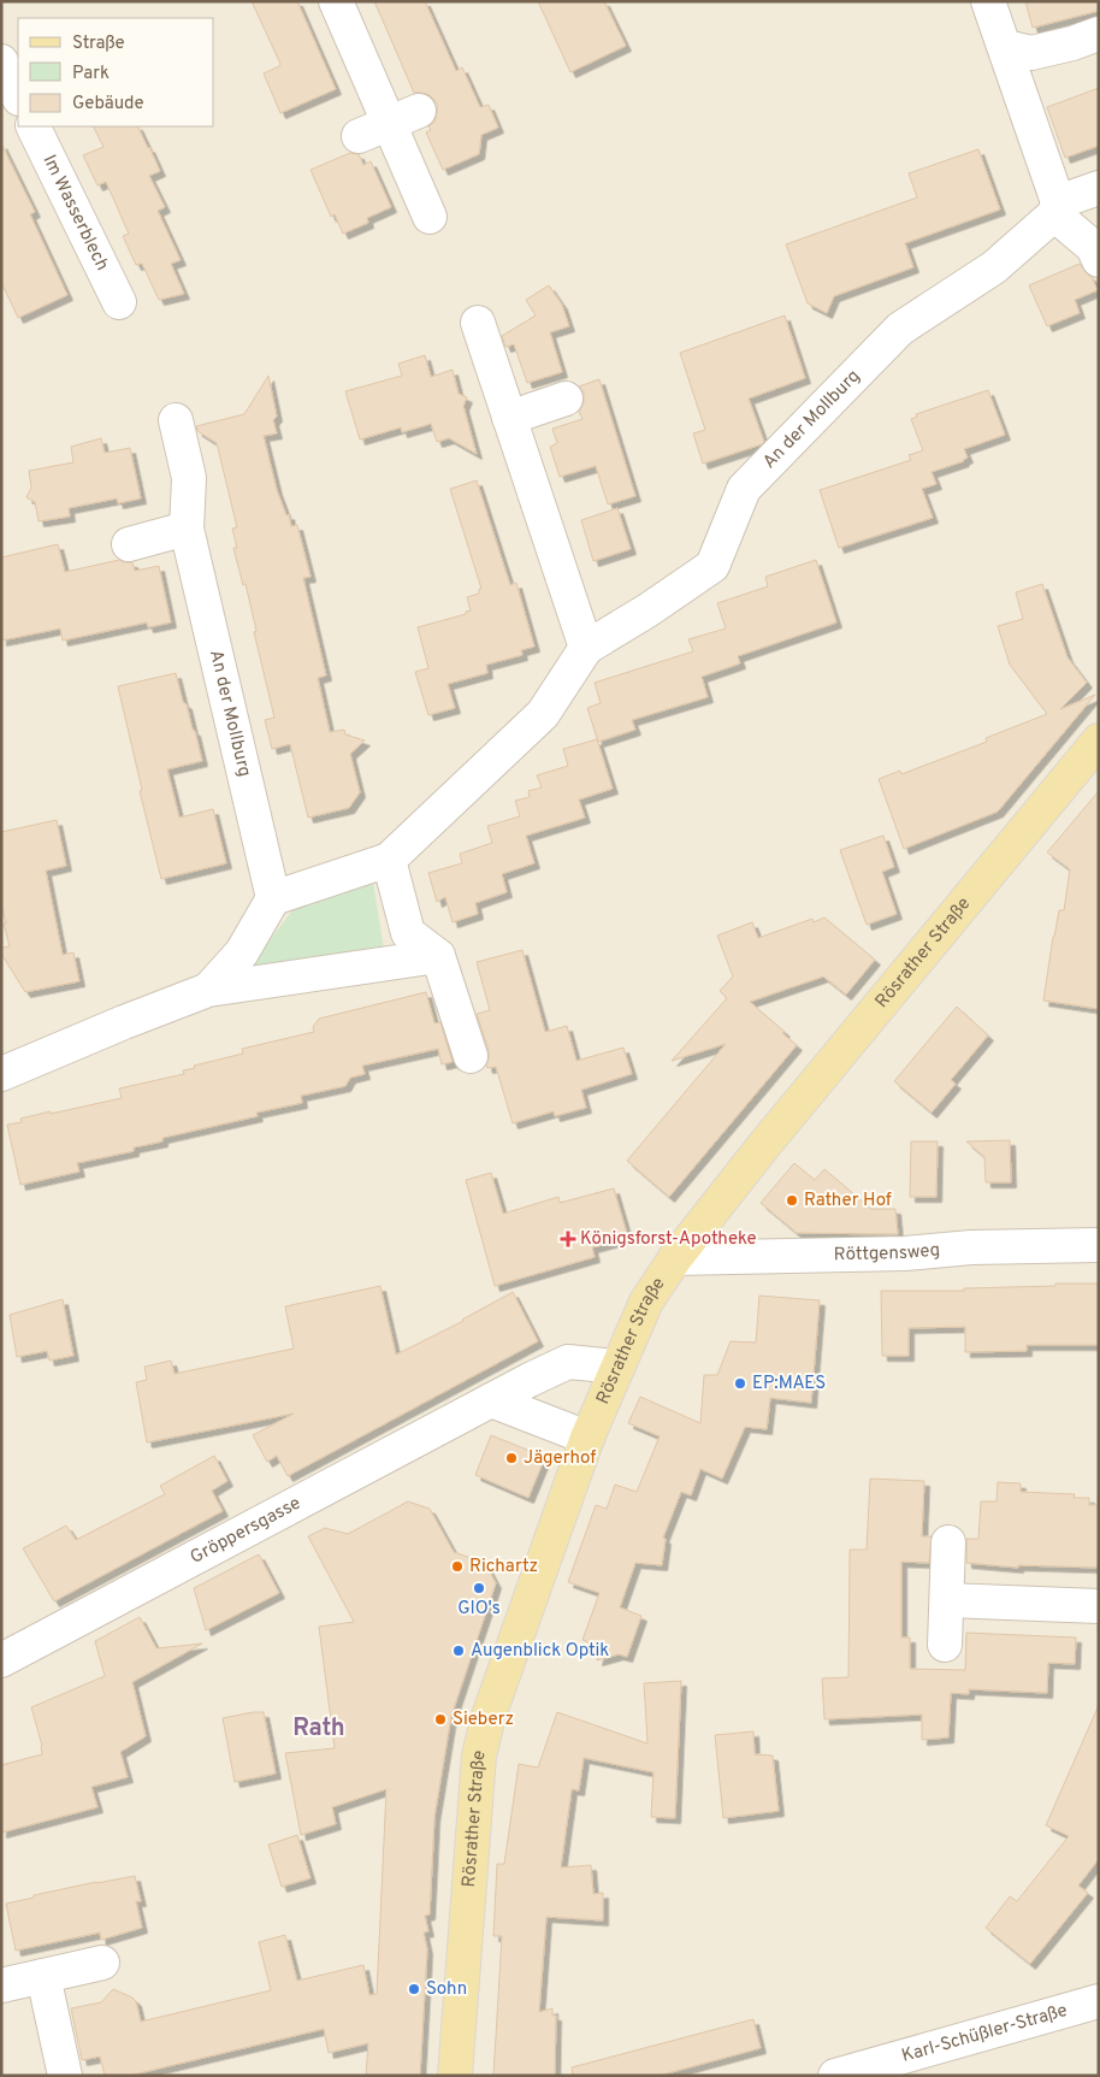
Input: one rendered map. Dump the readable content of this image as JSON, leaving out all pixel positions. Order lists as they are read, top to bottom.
{
  "streets": {
    "main road": ["Rösrather Straße"],
    "street": [
      "Im Wasserblech",
      "An der Mollburg",
      "Röttgensweg",
      "Gröppersgasse",
      "Karl-Schüßler-Straße"
    ]
  },
  "crossings": [
    ["Rösrather Straße", "Röttgensweg"],
    ["Rösrather Straße", "Gröppersgasse"]
  ],
  "districts": ["Rath"],
  "places": {
    "other": [
      "Rather Hof",
      "EP:MAES",
      "Jägerhof",
      "Richartz",
      "GIO's",
      "Augenblick Optik",
      "Sieberz",
      "Sohn"
    ],
    "health": ["Königsforst-Apotheke"]
  },
  "legend": ["Straße", "Park", "Gebäude"]
}
